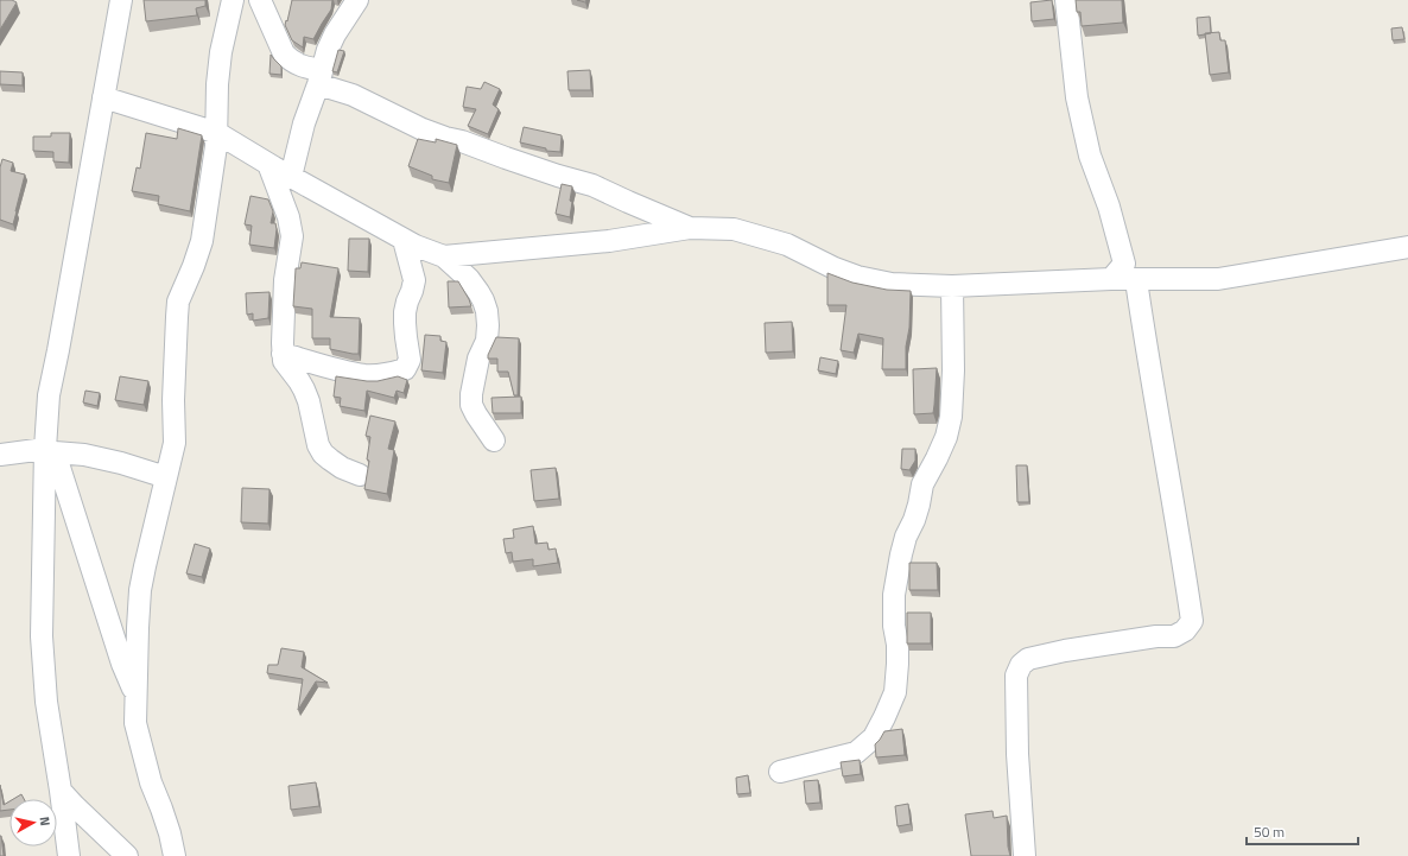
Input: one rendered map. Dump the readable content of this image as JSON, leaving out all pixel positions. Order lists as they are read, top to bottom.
{
  "scale_bar": "50 m",
  "north": "right"
}
